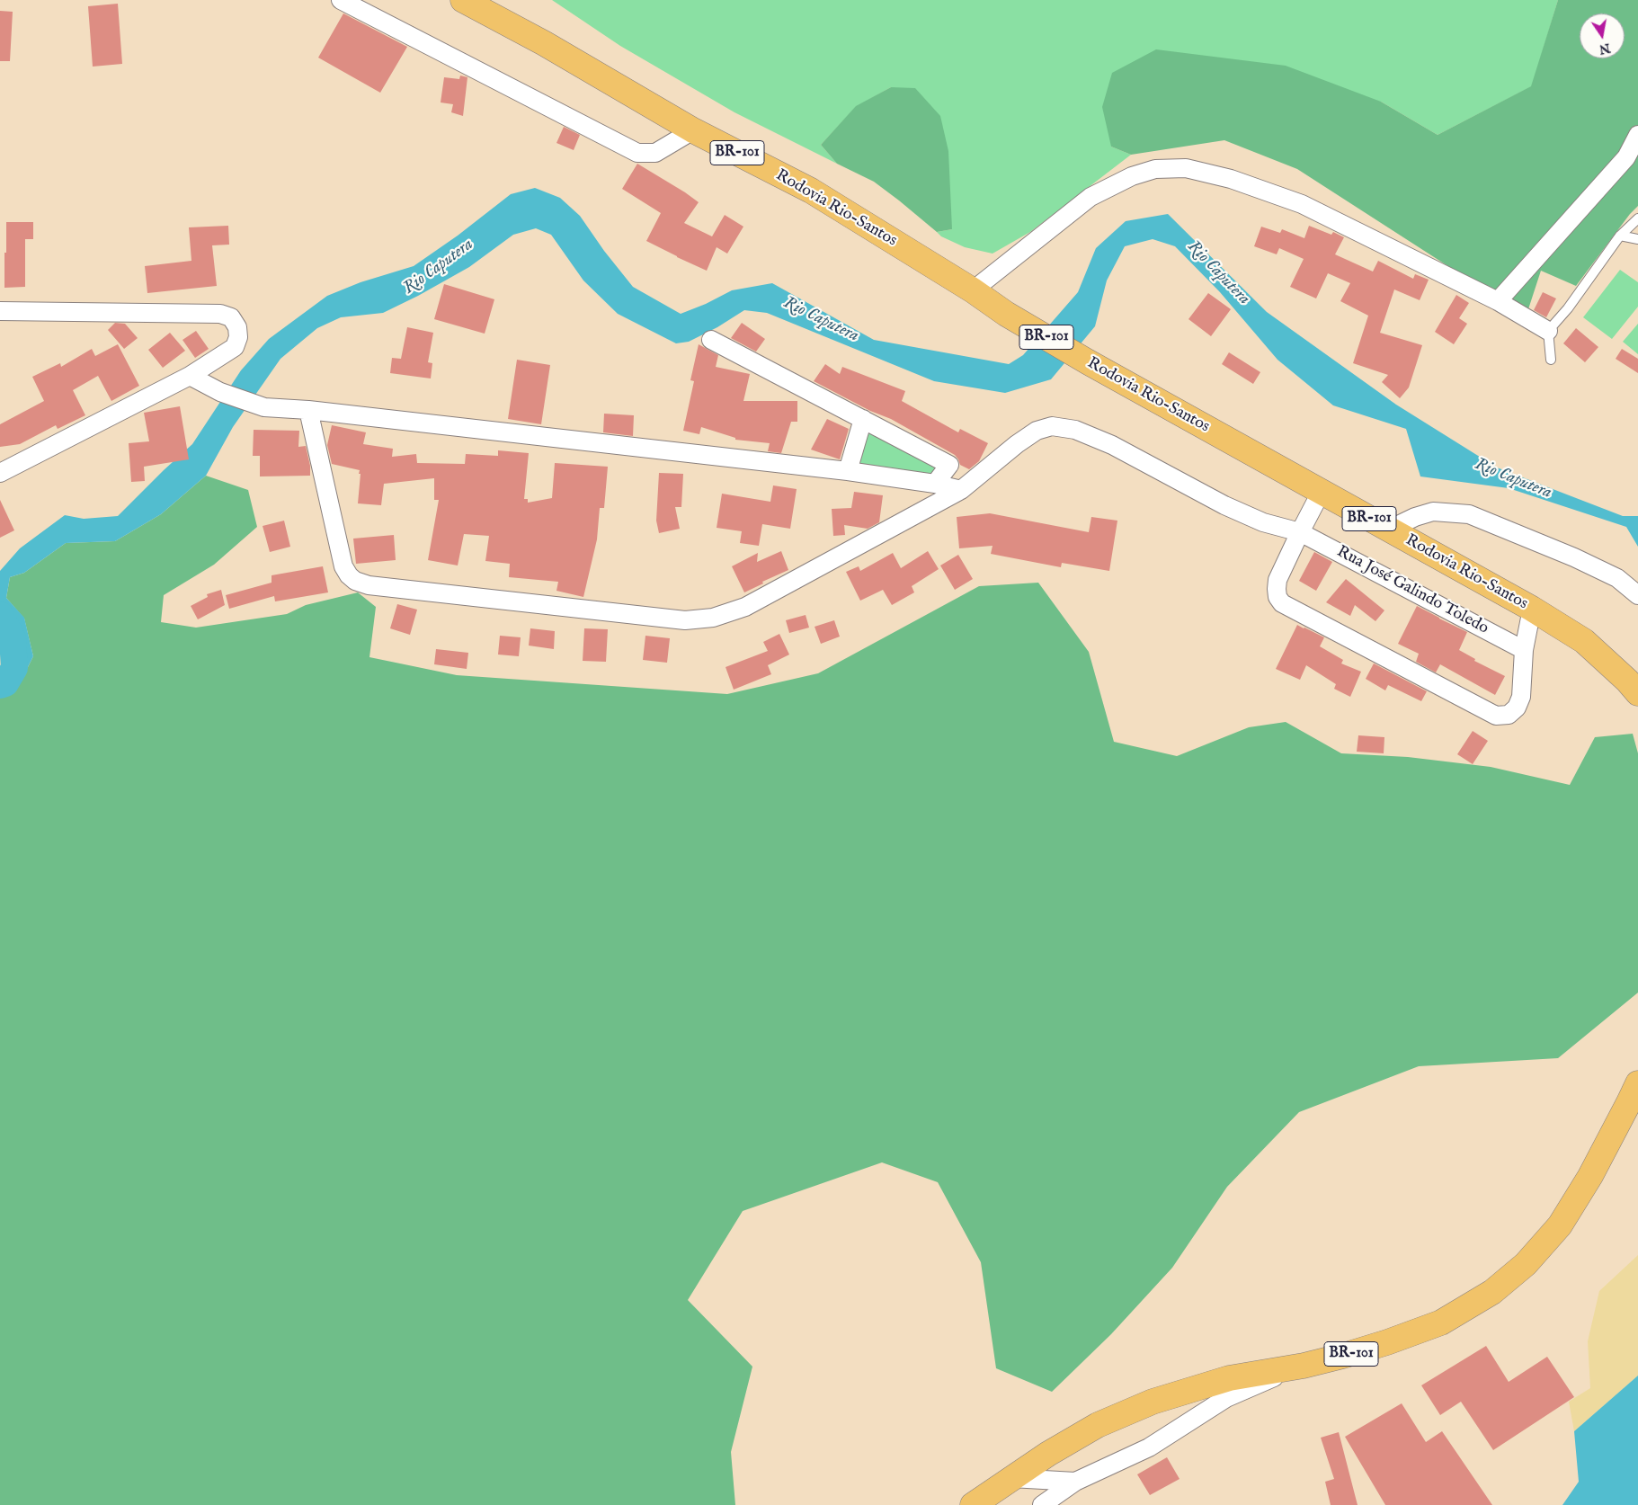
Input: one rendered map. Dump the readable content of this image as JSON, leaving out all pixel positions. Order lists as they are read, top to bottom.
{
  "streets": {
    "highway": ["BR-101", "Rodovia Rio-Santos"],
    "street": ["Rua José Galindo Toledo"]
  },
  "water": ["Rio Caputera"],
  "north": "bottom"
}
